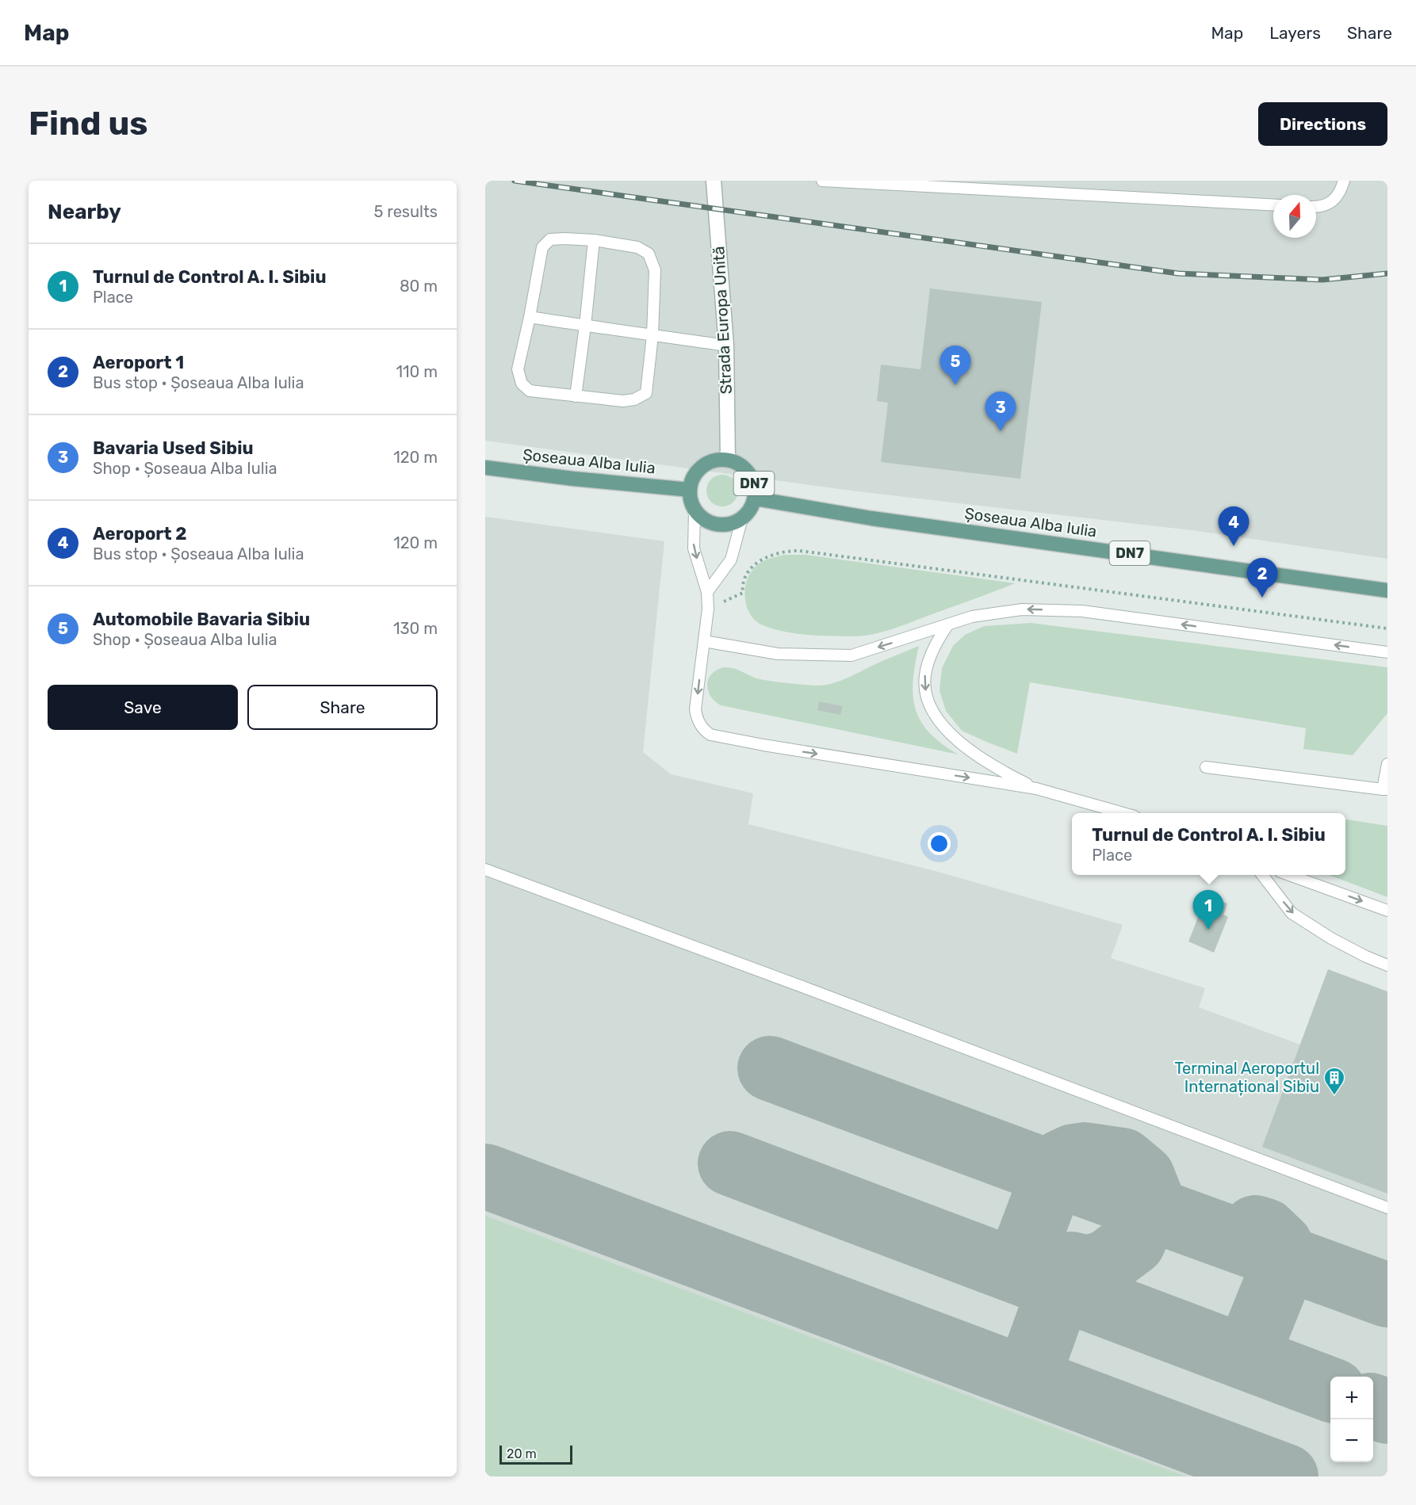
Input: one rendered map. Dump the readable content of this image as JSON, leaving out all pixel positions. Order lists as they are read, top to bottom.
{
  "streets": {
    "main road": ["Șoseaua Alba Iulia", "DN7"],
    "street": ["Strada Europa Unită"]
  },
  "crossings": [
    ["Strada Europa Unită", "Șoseaua Alba Iulia"],
    ["Strada Europa Unită", "DN7"],
    ["Șoseaua Alba Iulia", "DN7"]
  ],
  "places": {
    "building": ["Terminal Aeroportul Internațional Sibiu"]
  },
  "scale_bar": "20 m",
  "north": "top",
  "page": {
    "header": "Map",
    "nav": ["Map", "Layers", "Share"],
    "buttons": [
      "Directions",
      ["Save", "Share"]
    ],
    "title": "Find us",
    "heading": ["Nearby", "5 results"],
    "list": [
      {
        "mark": "1",
        "name": "Turnul de Control A. I. Sibiu",
        "note": "Place",
        "value": "80 m"
      },
      {
        "mark": "2",
        "name": "Aeroport 1",
        "note": "Bus stop · Șoseaua Alba Iulia",
        "value": "110 m"
      },
      {
        "mark": "3",
        "name": "Bavaria Used Sibiu",
        "note": "Shop · Șoseaua Alba Iulia",
        "value": "120 m"
      },
      {
        "mark": "4",
        "name": "Aeroport 2",
        "note": "Bus stop · Șoseaua Alba Iulia",
        "value": "120 m"
      },
      {
        "mark": "5",
        "name": "Automobile Bavaria Sibiu",
        "note": "Shop · Șoseaua Alba Iulia",
        "value": "130 m"
      }
    ],
    "pins": [
      "5",
      "3",
      "4",
      "2",
      "1"
    ],
    "popup": ["Turnul de Control A. I. Sibiu", "Place"],
    "map_buttons": ["+", "−"],
    "scale": "20 m"
  }
}
